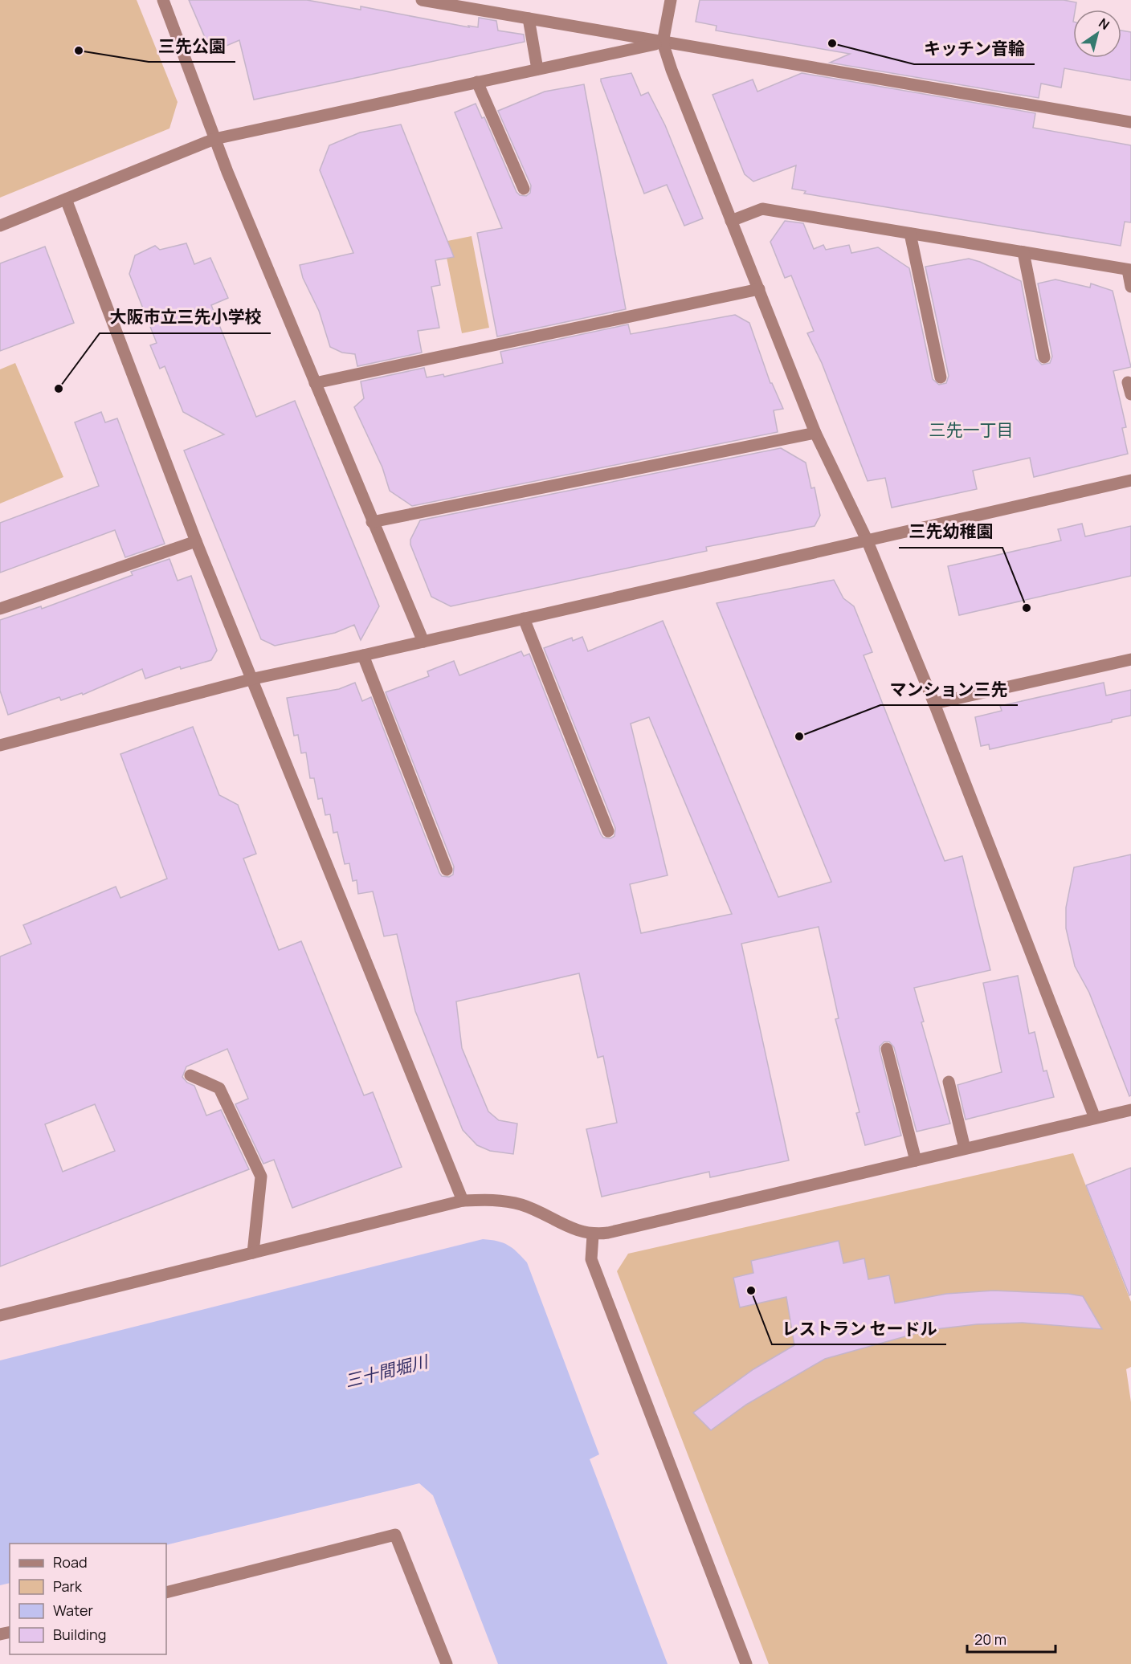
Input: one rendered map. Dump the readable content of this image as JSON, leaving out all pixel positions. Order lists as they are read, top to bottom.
{
  "districts": ["三先一丁目"],
  "water": ["三十間堀川"],
  "places": [
    "キッチン音輪",
    "三先公園",
    "大阪市立三先小学校",
    "三先幼稚園",
    "マンション三先",
    "レストラン セードル"
  ],
  "legend": [
    "Road",
    "Park",
    "Water",
    "Building"
  ],
  "scale_bar": "20 m",
  "north": "top right"
}
